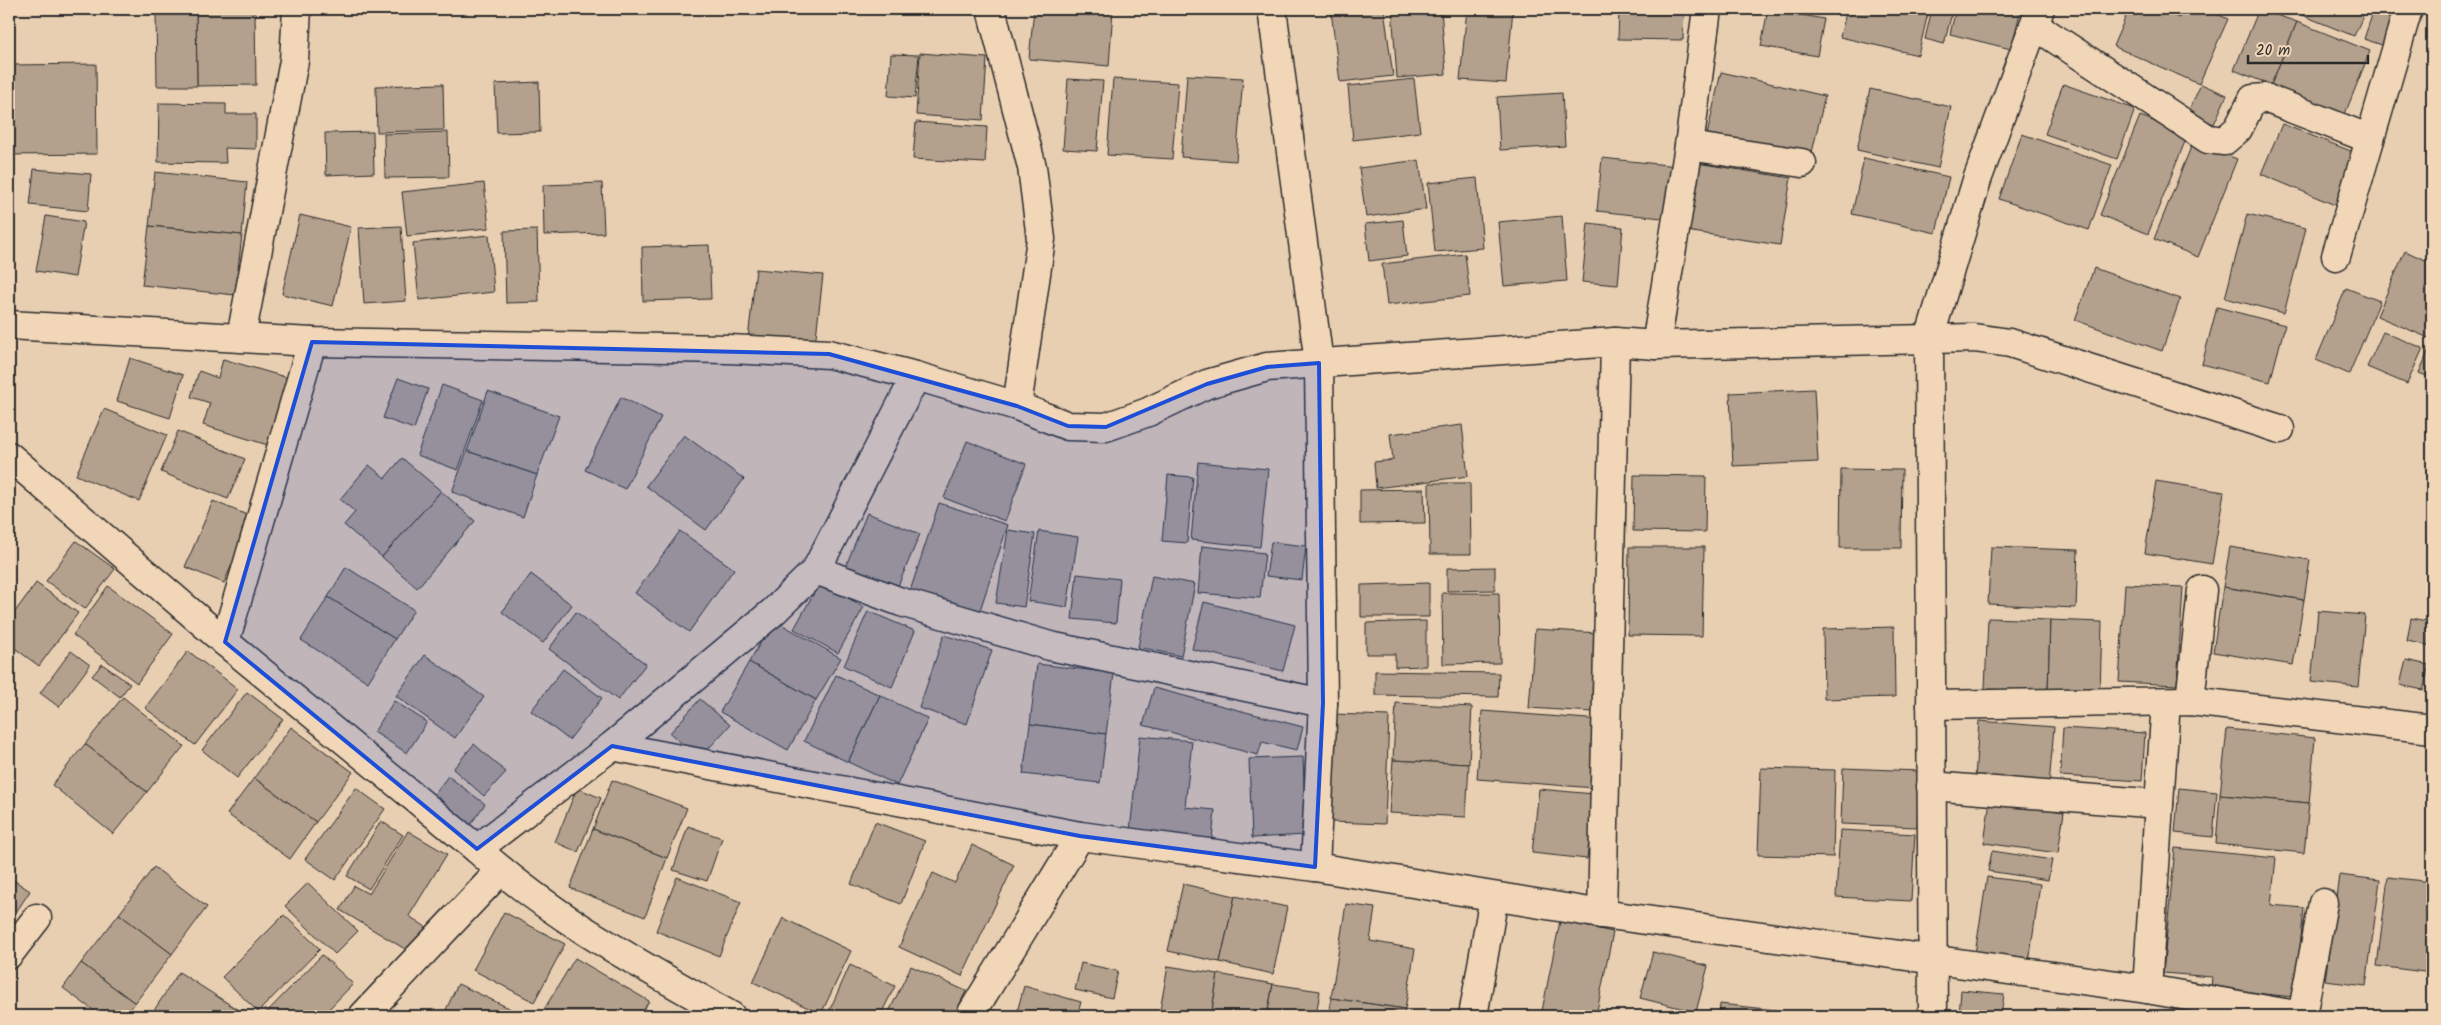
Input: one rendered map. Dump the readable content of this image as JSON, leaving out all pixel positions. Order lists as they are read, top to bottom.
{
  "scale_bar": "20 m"
}
